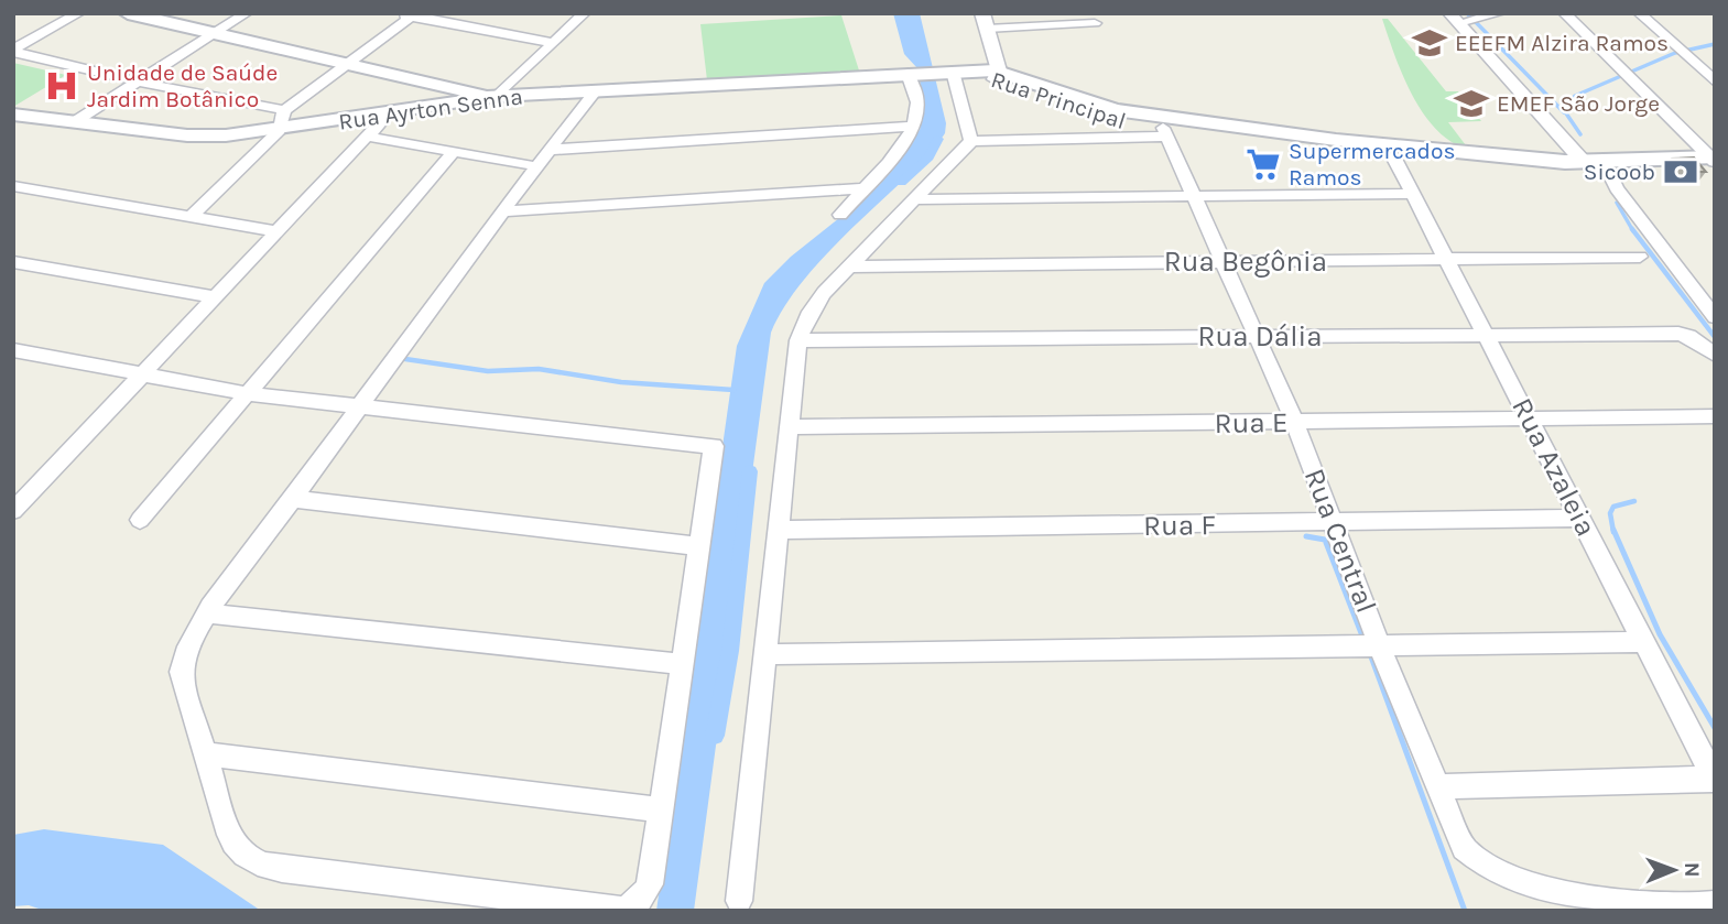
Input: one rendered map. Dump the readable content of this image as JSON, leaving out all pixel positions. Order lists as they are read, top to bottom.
{
  "streets": {
    "main road": ["Rua Principal", "Rua Ayrton Senna"],
    "street": [
      "Rua Begônia",
      "Rua Dália",
      "Rua E",
      "Rua Azaleia",
      "Rua F",
      "Rua Central"
    ]
  },
  "crossings": [
    ["Rua Principal", "Rua Ayrton Senna"],
    ["Rua Principal", "Rua Azaleia"],
    ["Rua Principal", "Rua Central"],
    ["Rua Begônia", "Rua Azaleia"],
    ["Rua Begônia", "Rua Central"],
    ["Rua Dália", "Rua Azaleia"],
    ["Rua Dália", "Rua Central"],
    ["Rua E", "Rua Azaleia"],
    ["Rua E", "Rua Central"],
    ["Rua Azaleia", "Rua F"],
    ["Rua F", "Rua Central"]
  ],
  "places": {
    "school or university": ["EEEFM Alzira Ramos", "EMEF São Jorge"],
    "hospital": ["Unidade de Saúde Jardim Botânico"],
    "supermarket": ["Supermercados Ramos"],
    "bank": ["Sicoob"]
  },
  "north": "right"
}
